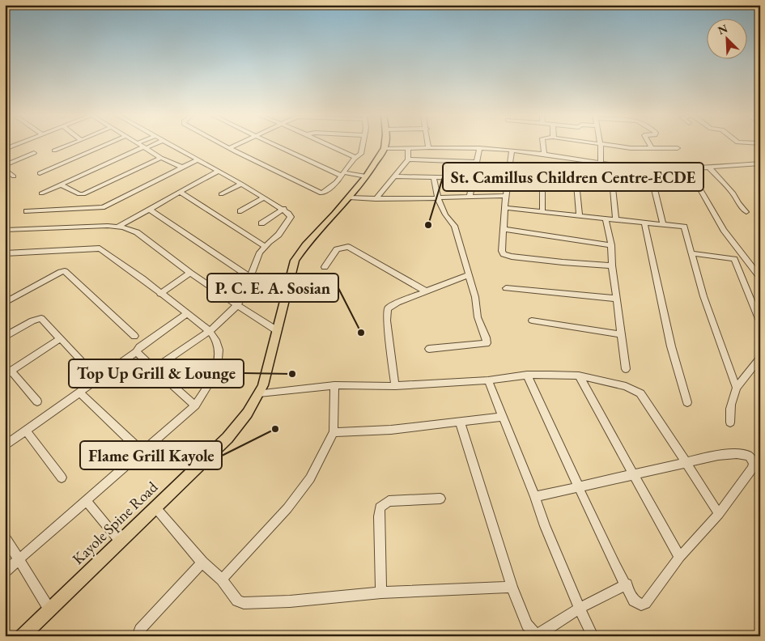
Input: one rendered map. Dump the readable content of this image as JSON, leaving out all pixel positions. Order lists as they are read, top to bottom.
{
  "streets": {
    "main road": ["Kayole Spine Road"]
  },
  "places": [
    "St. Camillus Children Centre-ECDE",
    "P. C. E. A. Sosian",
    "Top Up Grill & Lounge",
    "Flame Grill Kayole"
  ],
  "north": "top left"
}
